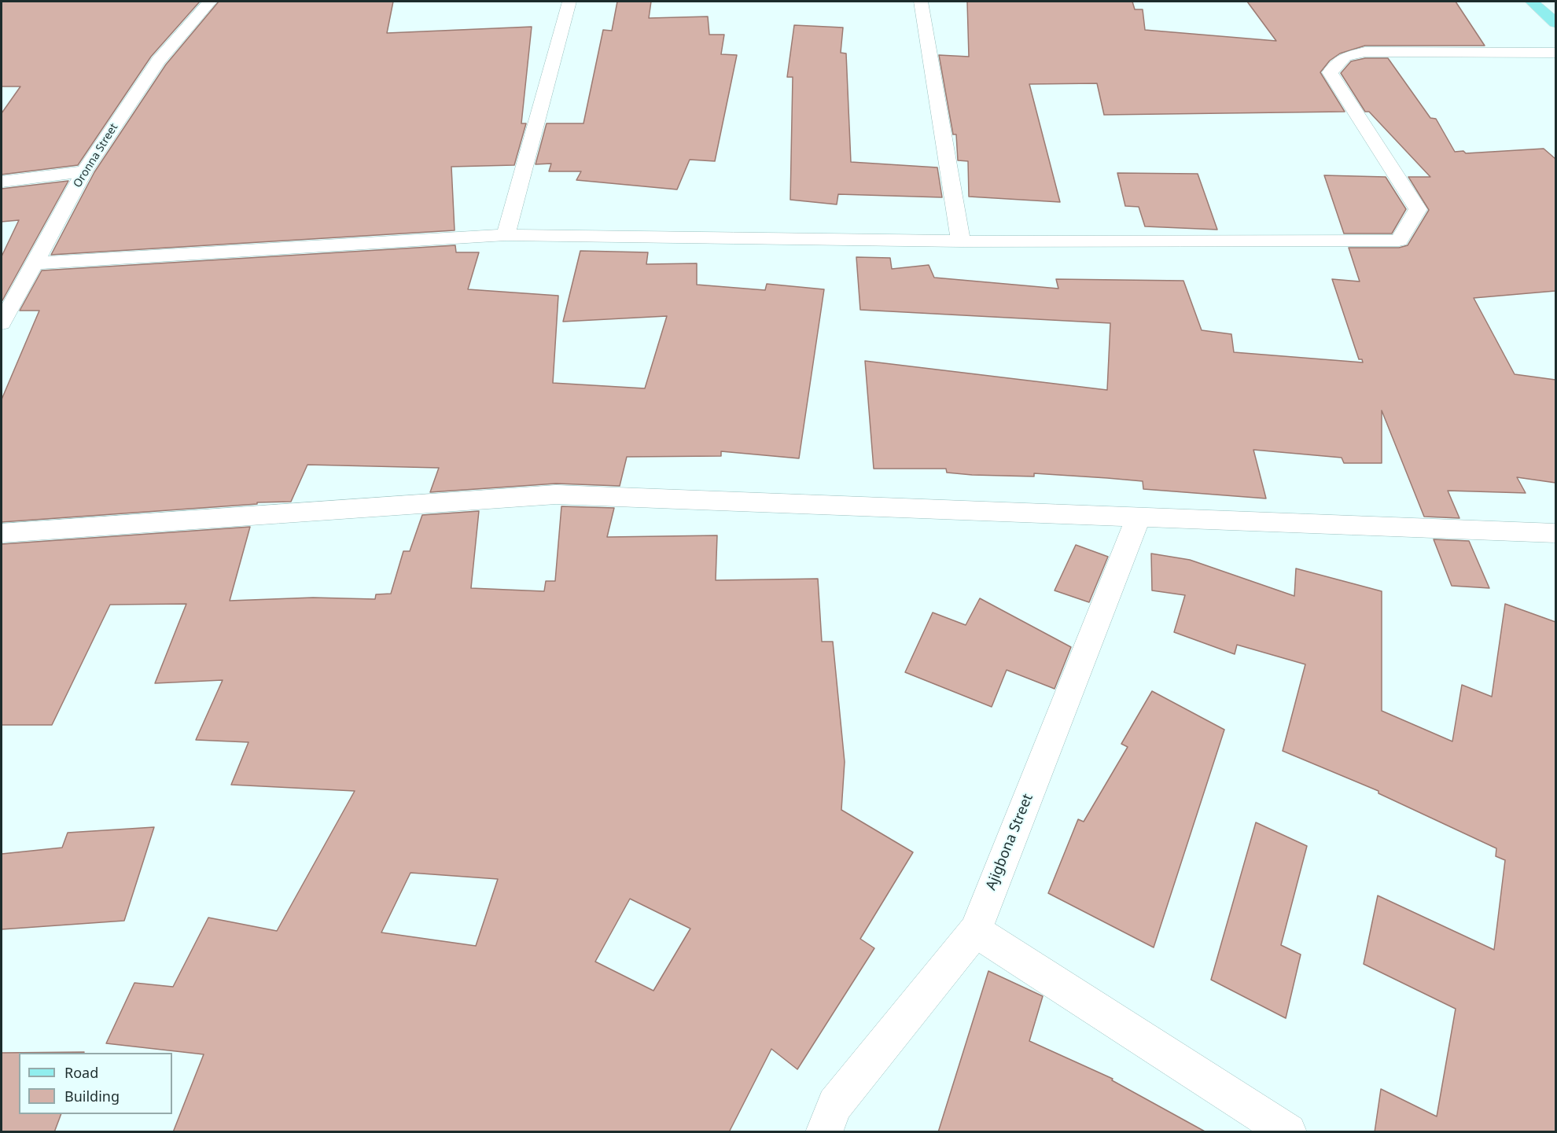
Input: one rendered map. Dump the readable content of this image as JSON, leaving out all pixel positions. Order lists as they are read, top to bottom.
{
  "streets": {
    "street": ["Oronna Street", "Ajigbona Street"]
  },
  "legend": ["Road", "Building"]
}
